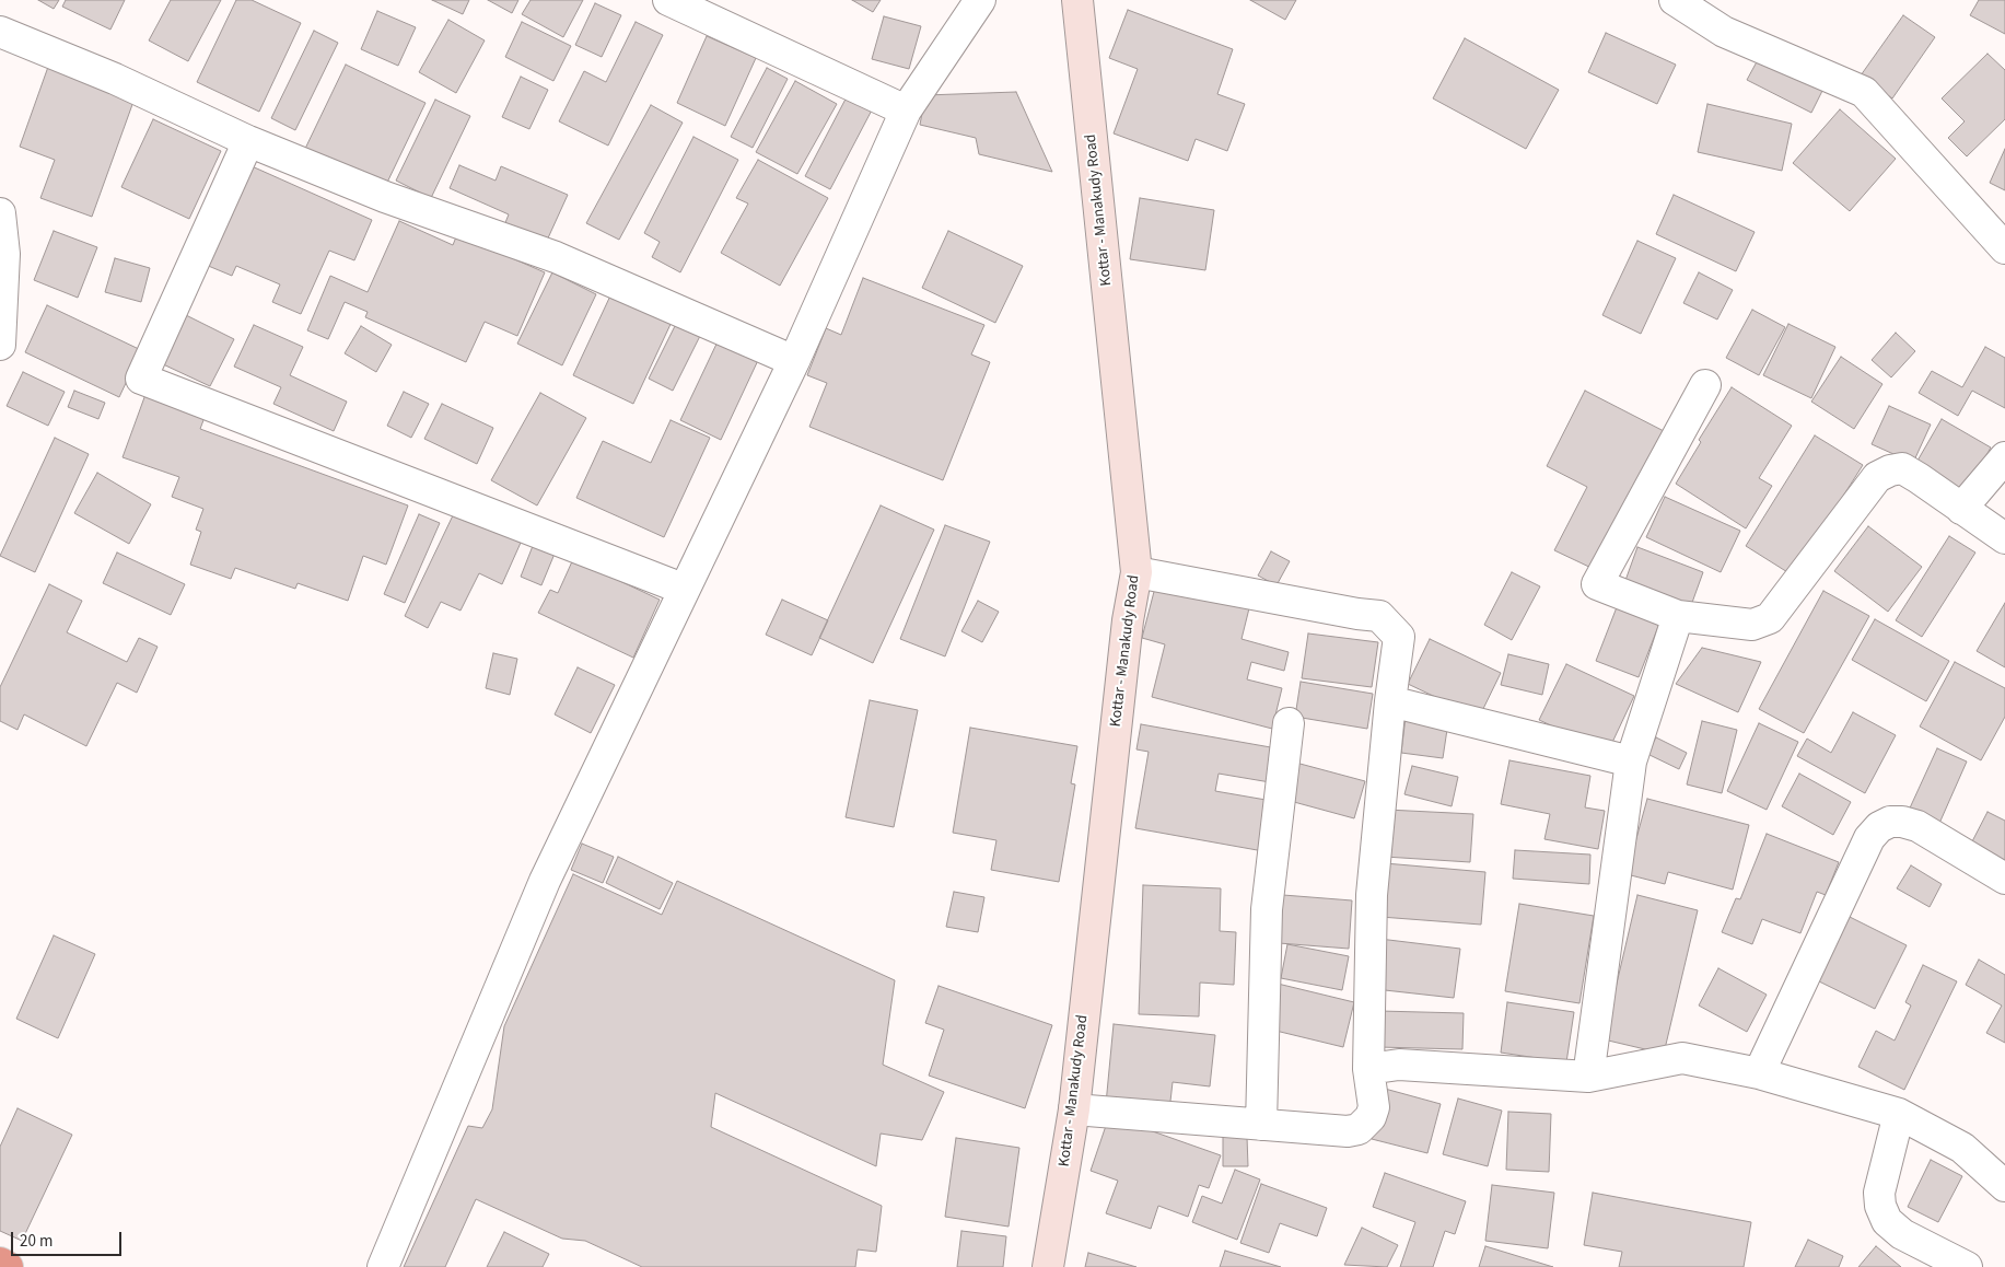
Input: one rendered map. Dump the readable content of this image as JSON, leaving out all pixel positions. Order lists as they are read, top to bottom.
{
  "streets": {
    "main road": ["Kottar - Manakudy Road"]
  },
  "scale_bar": "20 m"
}
